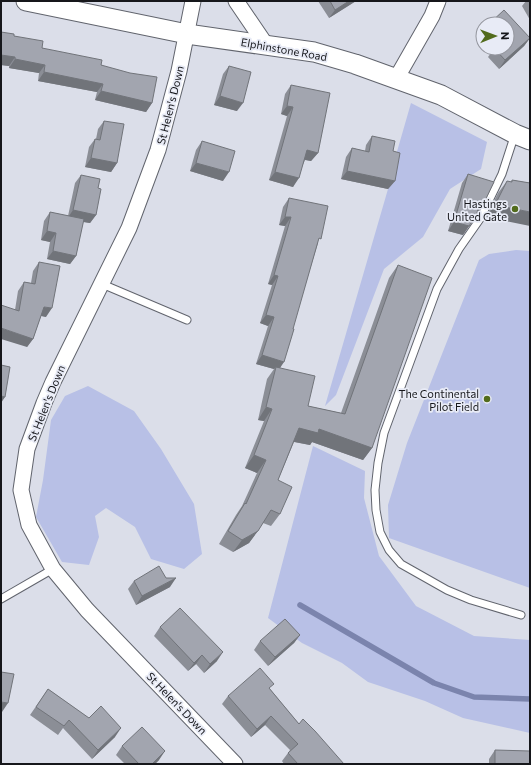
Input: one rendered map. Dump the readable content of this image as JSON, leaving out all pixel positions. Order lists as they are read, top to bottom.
{
  "streets": {
    "street": ["Elphinstone Road", "St Helen's Down"]
  },
  "crossings": [
    ["Elphinstone Road", "St Helen's Down"]
  ],
  "places": ["Hastings United Gate", "The Continental Pilot Field"],
  "north": "right"
}
